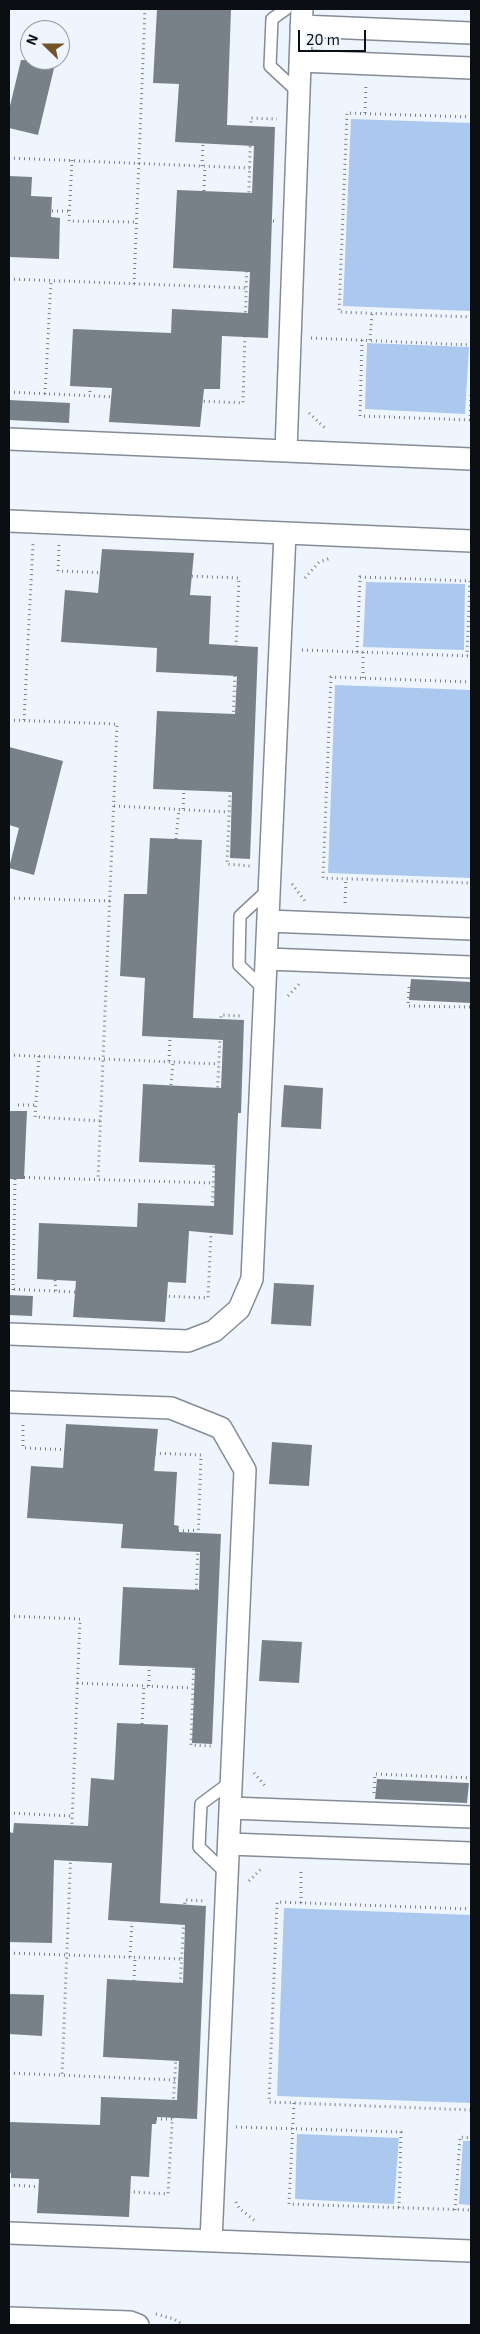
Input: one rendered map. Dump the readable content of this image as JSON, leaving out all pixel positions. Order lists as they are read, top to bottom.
{
  "scale_bar": "20 m",
  "north": "left"
}
